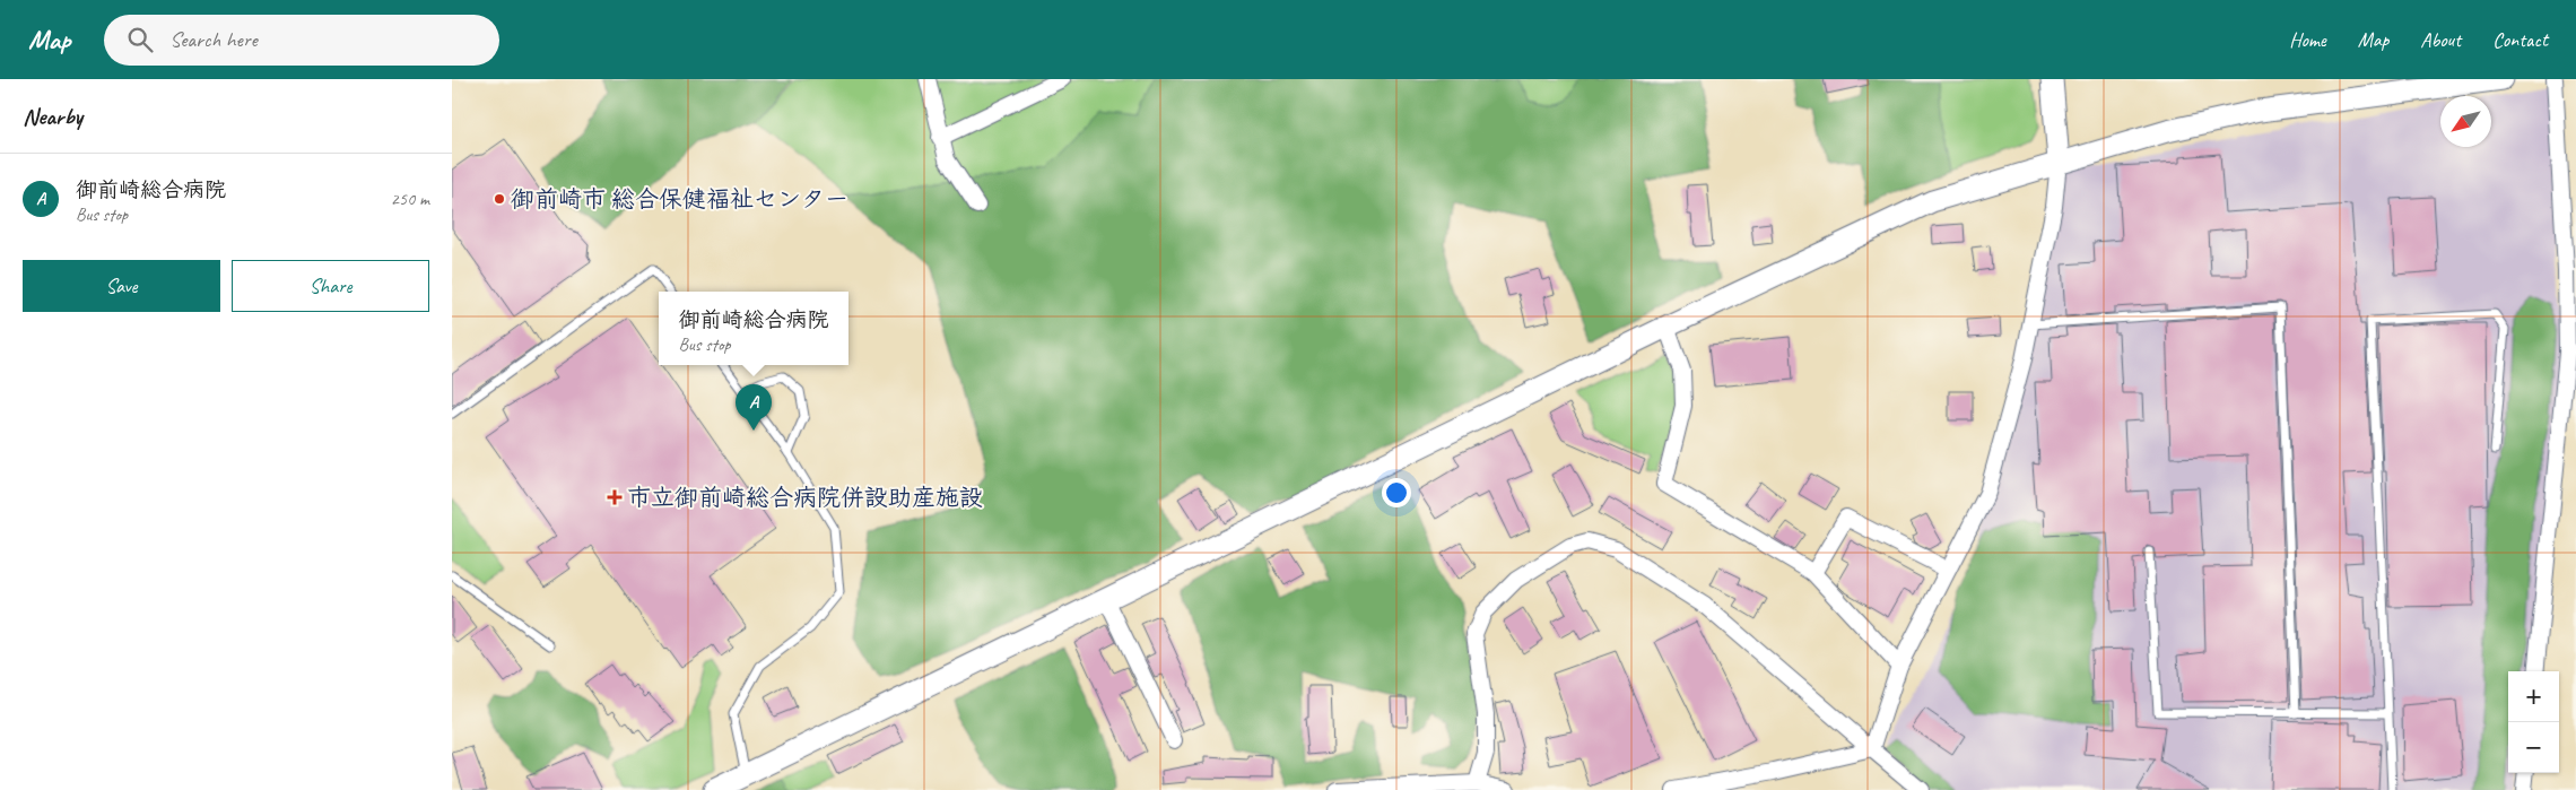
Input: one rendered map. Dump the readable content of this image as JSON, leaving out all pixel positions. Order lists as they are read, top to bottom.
{
  "places": {
    "other": ["御前崎市 総合保健福祉センター"],
    "health": ["市立御前崎総合病院併設助産施設"]
  },
  "north": "bottom left",
  "page": {
    "header": "Map",
    "search": "Search here",
    "nav": [
      "Home",
      "Map",
      "About",
      "Contact"
    ],
    "heading": "Nearby",
    "list": [
      {
        "mark": "A",
        "name": "御前崎総合病院",
        "note": "Bus stop",
        "value": "250 m"
      }
    ],
    "buttons": ["Save", "Share"],
    "popup": ["御前崎総合病院", "Bus stop"],
    "pins": "A",
    "map_buttons": ["+", "−"]
  }
}
